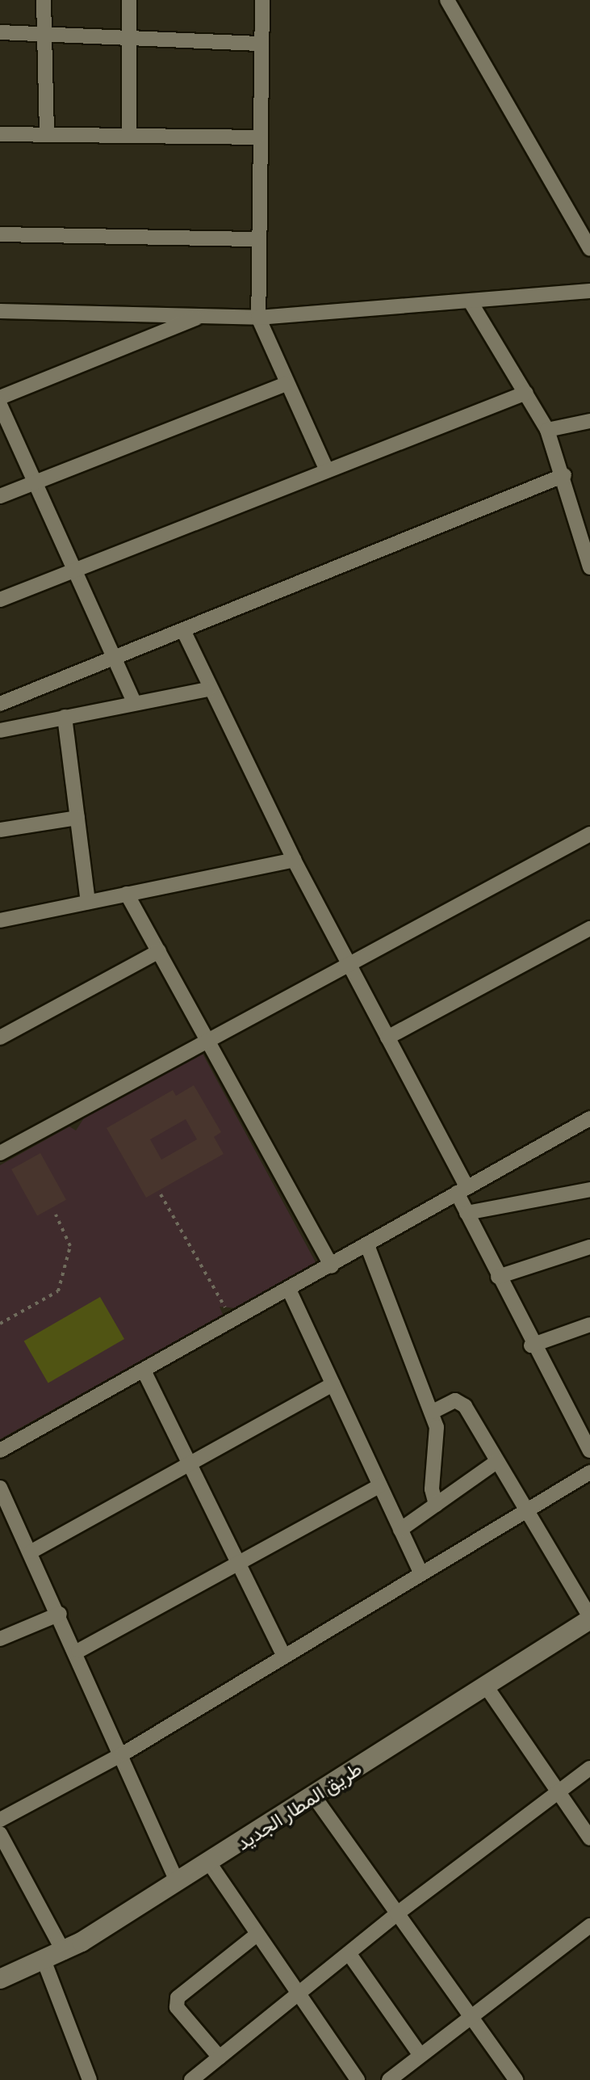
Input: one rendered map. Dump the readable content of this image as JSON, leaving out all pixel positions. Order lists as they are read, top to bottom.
{
  "streets": {
    "street": ["طريق المطار الجديد"]
  }
}
